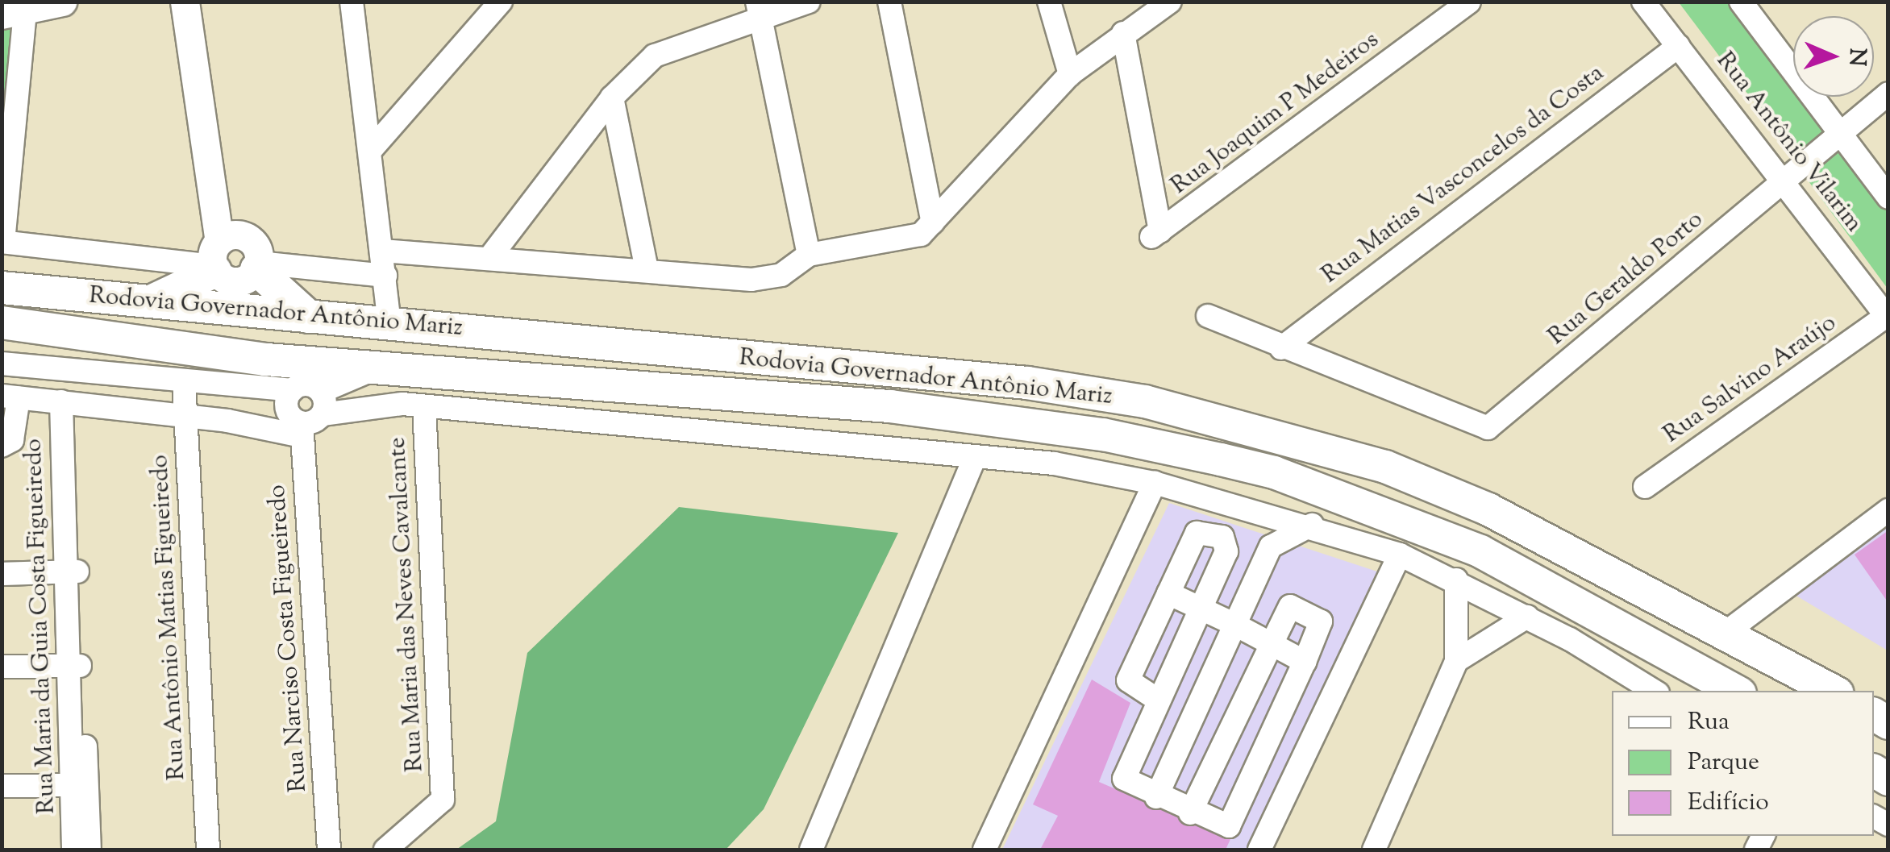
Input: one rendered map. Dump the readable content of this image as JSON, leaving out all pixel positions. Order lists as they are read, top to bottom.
{
  "streets": {
    "highway": ["Rodovia Governador Antônio Mariz"],
    "street": [
      "Rua Joaquim P Medeiros",
      "Rua Antônio Vilarim",
      "Rua Matias Vasconcelos da Costa",
      "Rua Geraldo Porto",
      "Rua Salvino Araújo",
      "Rua Maria das Neves Cavalcante",
      "Rua Antônio Matias Figueiredo",
      "Rua Maria da Guia Costa Figueiredo",
      "Rua Narciso Costa Figueiredo"
    ]
  },
  "crossings": [
    ["Rua Antônio Vilarim", "Rua Matias Vasconcelos da Costa"],
    ["Rua Antônio Vilarim", "Rua Geraldo Porto"],
    ["Rua Antônio Vilarim", "Rua Salvino Araújo"],
    ["Rua Matias Vasconcelos da Costa", "Rua Geraldo Porto"]
  ],
  "legend": ["Rua", "Parque", "Edifício"],
  "north": "right"
}
